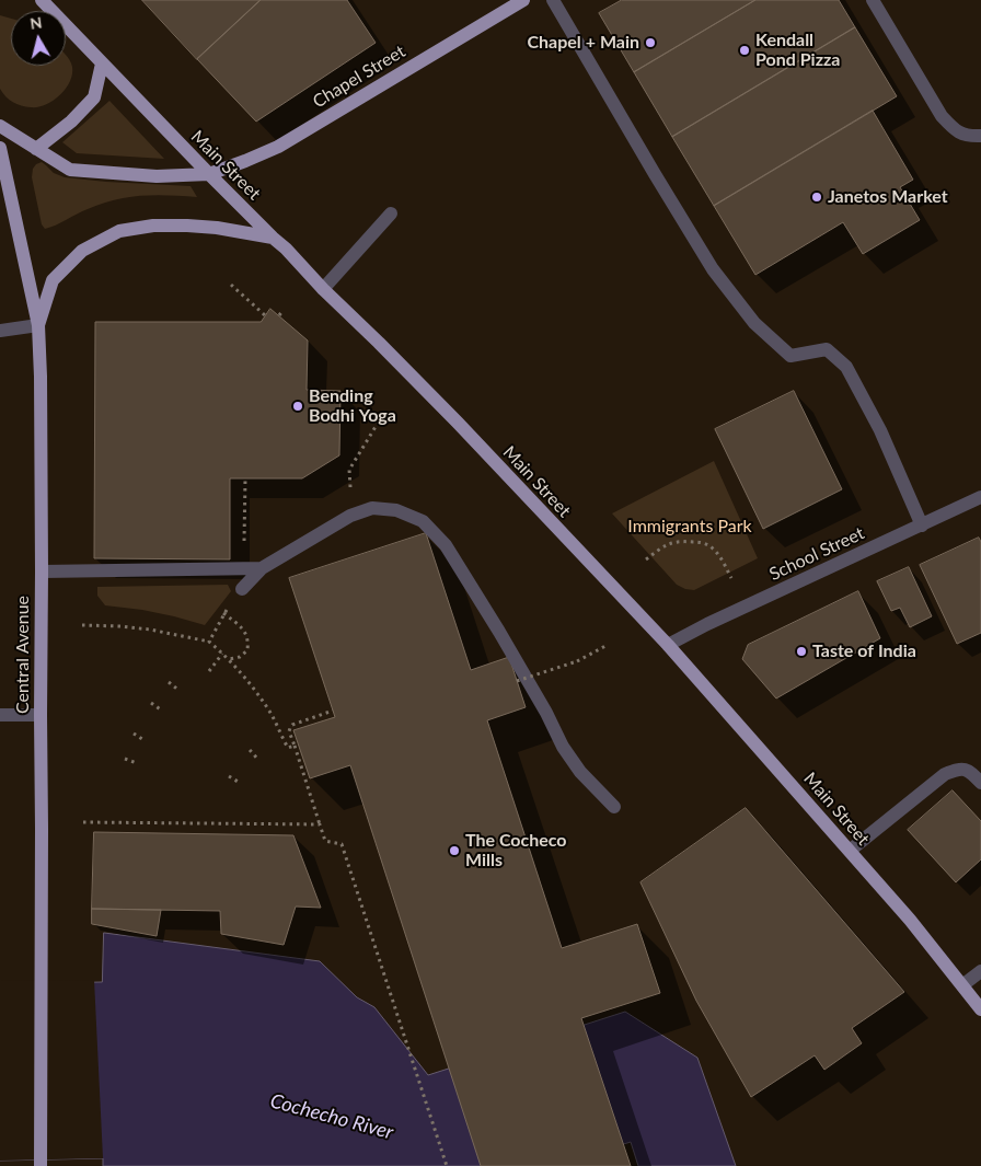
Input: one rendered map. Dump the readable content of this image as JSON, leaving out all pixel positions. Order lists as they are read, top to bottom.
{
  "streets": {
    "main road": ["Chapel Street", "Main Street", "Central Avenue"],
    "street": ["School Street"]
  },
  "crossings": [
    ["Chapel Street", "Main Street"],
    ["Main Street", "School Street"]
  ],
  "water": ["Cochecho River"],
  "parks": ["Immigrants Park"],
  "places": [
    "Chapel + Main",
    "Kendall Pond Pizza",
    "Janetos Market",
    "Bending Bodhi Yoga",
    "Taste of India",
    "The Cocheco Mills"
  ],
  "north": "top"
}
